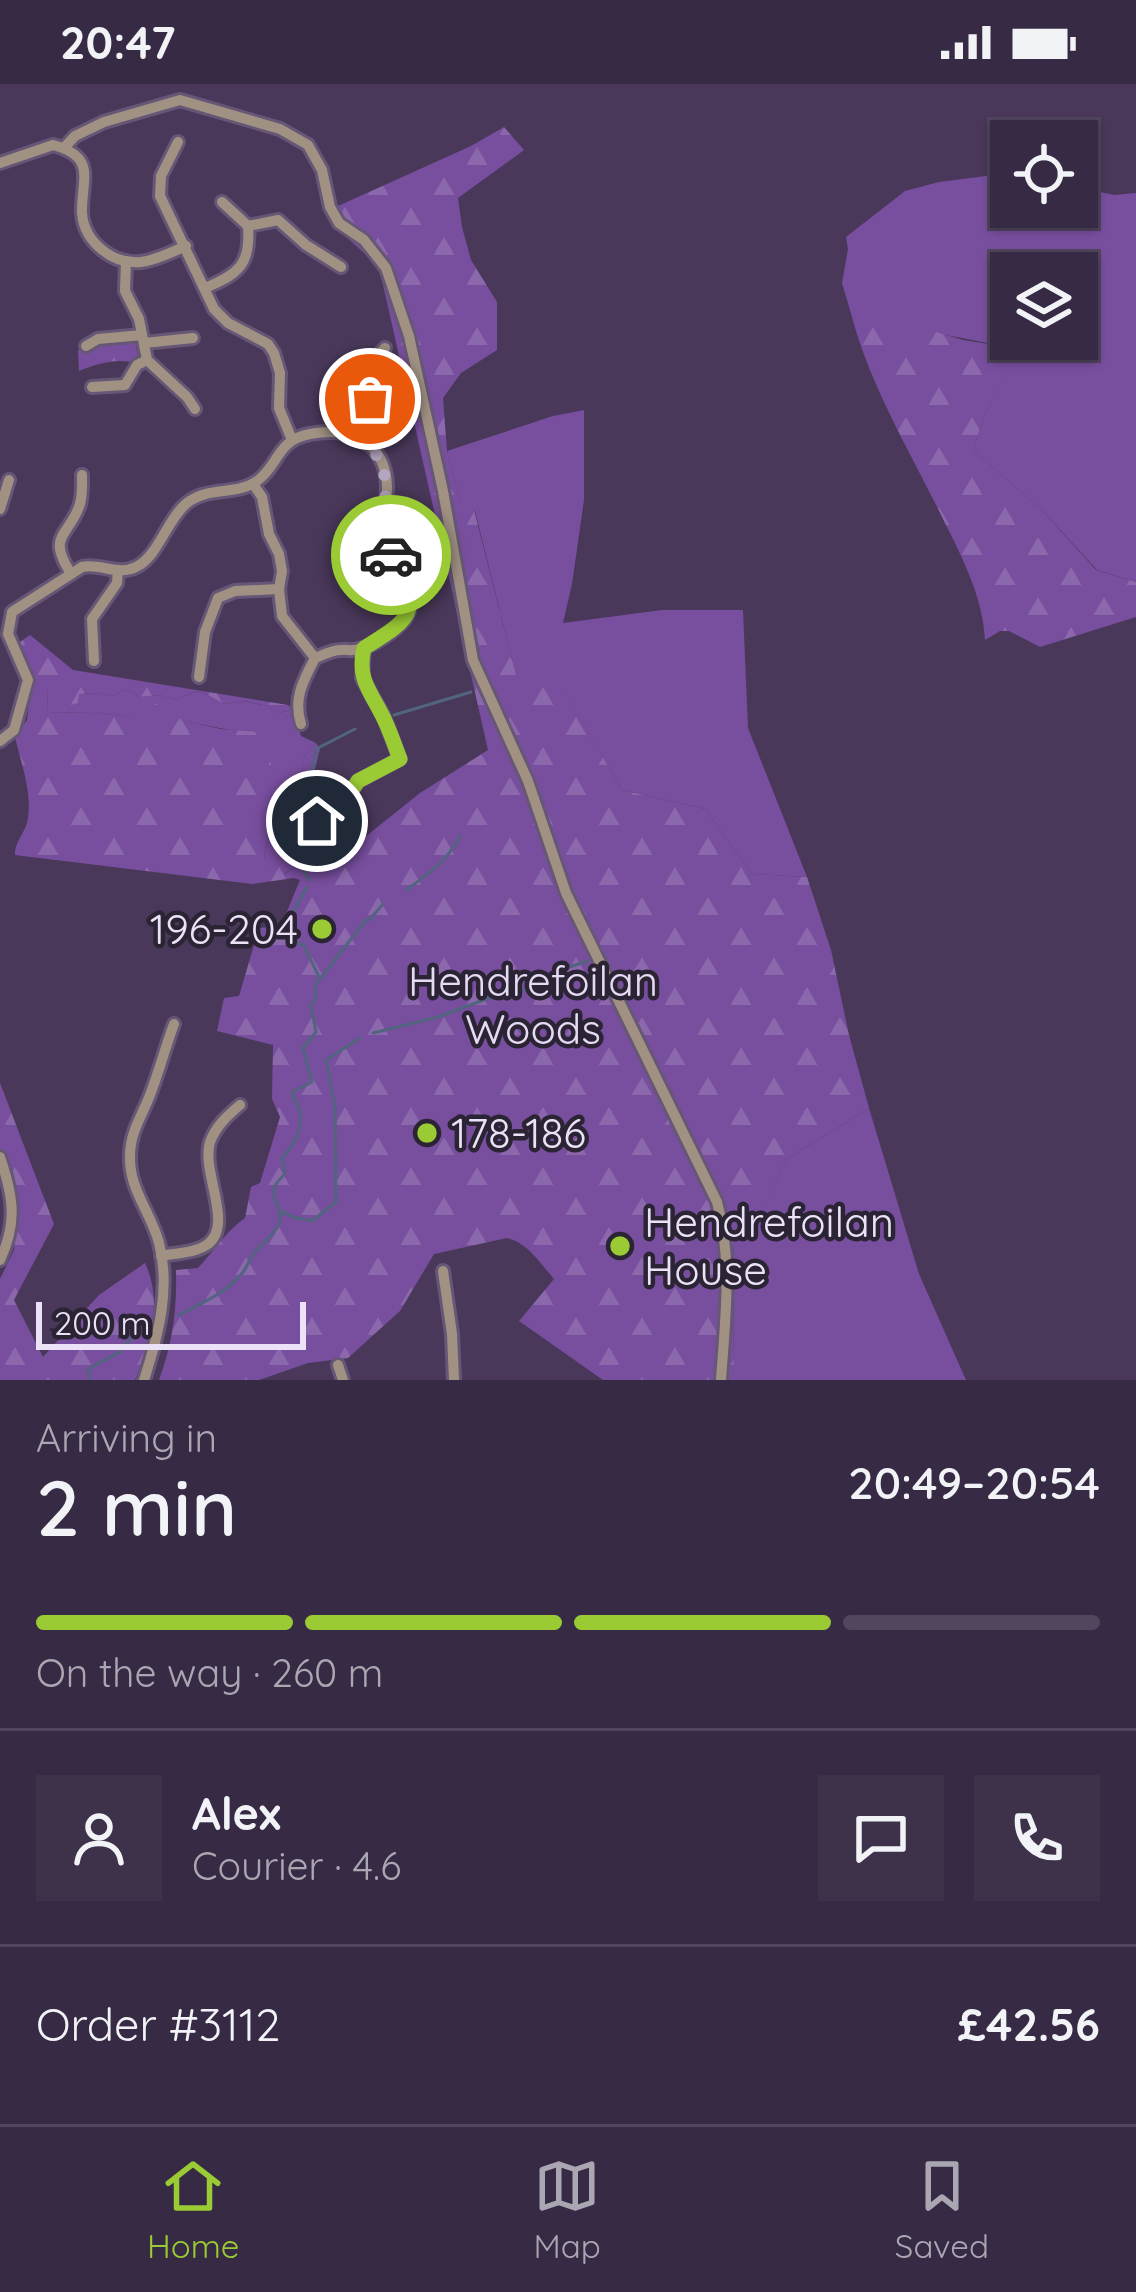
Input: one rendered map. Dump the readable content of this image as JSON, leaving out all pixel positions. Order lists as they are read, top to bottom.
{
  "parks": ["Hendrefoilan Woods"],
  "places": ["196-204", "178-186", "Hendrefoilan House"],
  "scale_bar": "200 m",
  "page": {
    "status": "20:47",
    "scale": "200 m",
    "heading": ["2 min", "Arriving in", "20:49–20:54"],
    "panel": [
      "Alex",
      "Courier · 4.6",
      "Order #3112",
      "£42.56"
    ],
    "bar": "On the way · 260 m",
    "tabs": ["Home", "Map", "Saved"]
  }
}
